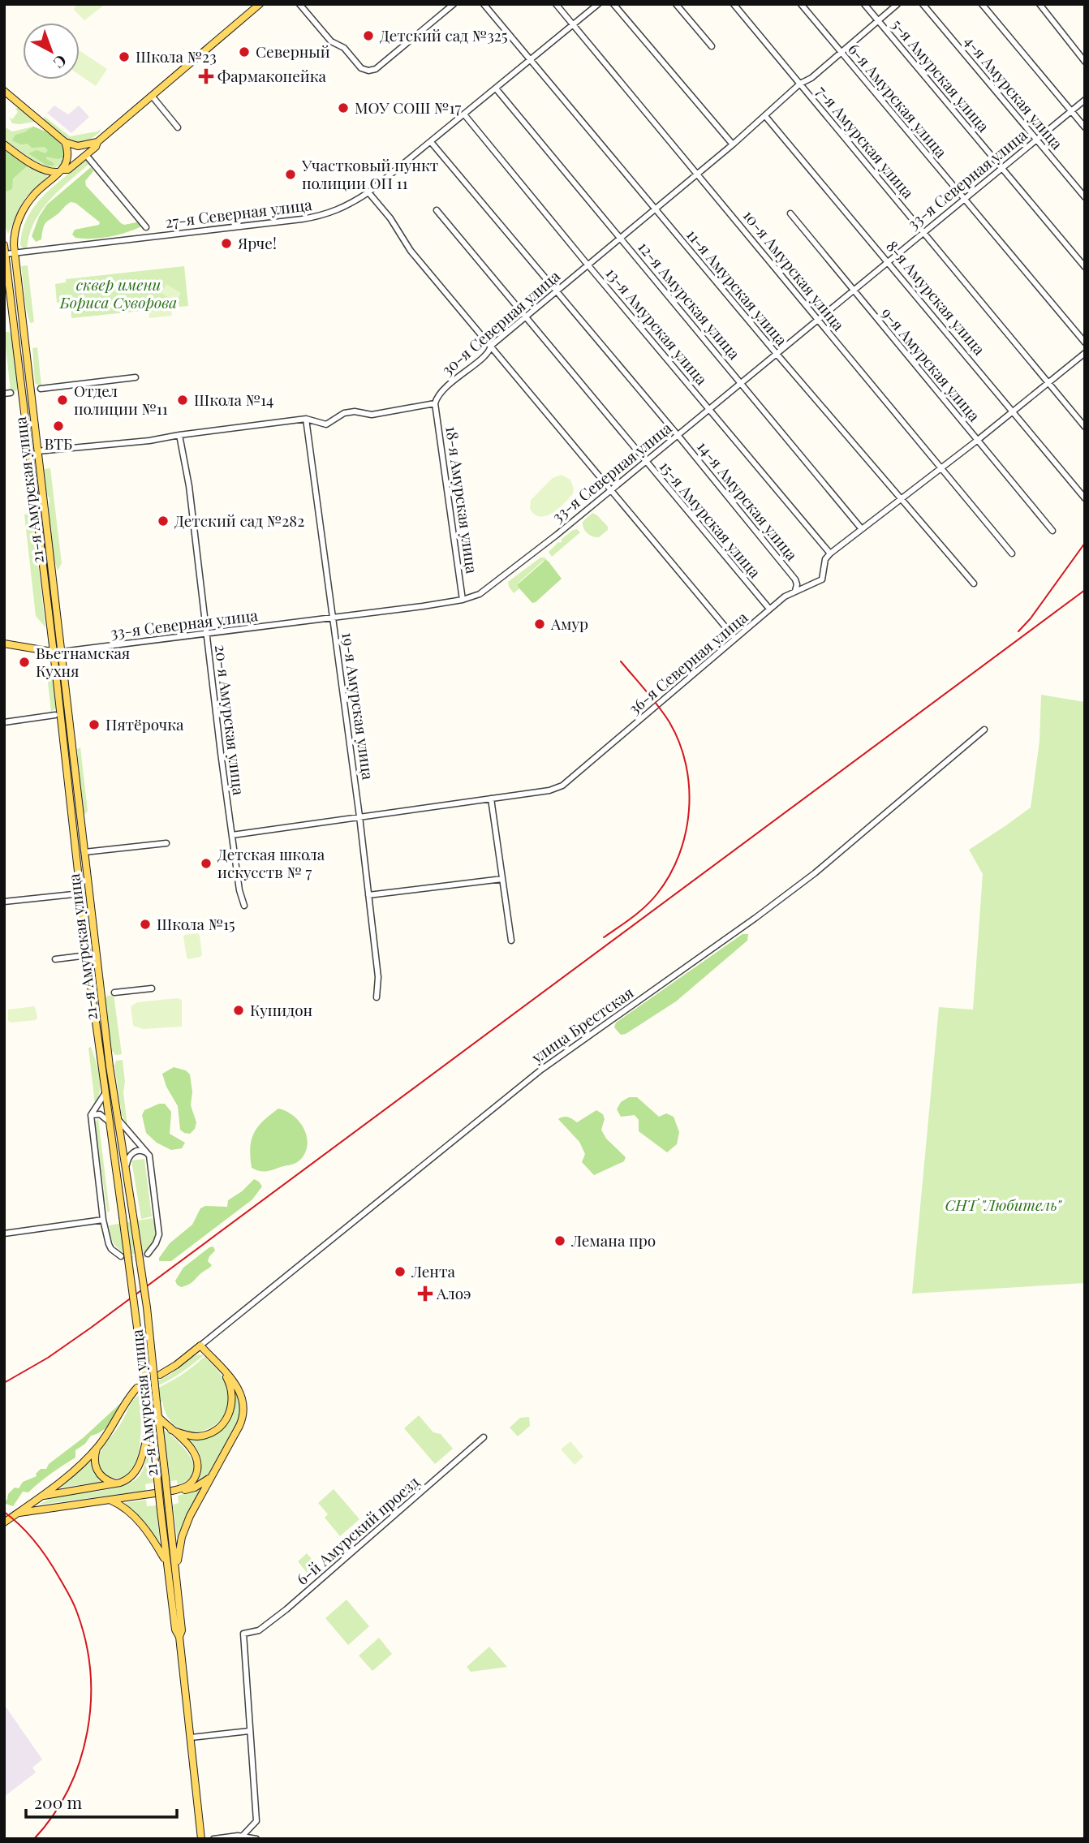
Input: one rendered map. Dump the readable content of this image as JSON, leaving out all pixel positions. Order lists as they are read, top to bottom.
{
  "streets": {
    "main road": ["21-я Амурская улица"],
    "street": [
      "5-я Амурская улица",
      "4-я Амурская улица",
      "6-я Амурская улица",
      "7-я Амурская улица",
      "33-я Северная улица",
      "27-я Северная улица",
      "10-я Амурская улица",
      "11-я Амурская улица",
      "8-я Амурская улица",
      "12-я Амурская улица",
      "30-я Северная улица",
      "13-я Амурская улица",
      "9-я Амурская улица",
      "18-я Амурская улица",
      "14-я Амурская улица",
      "15-я Амурская улица",
      "36-я Северная улица",
      "19-я Амурская улица",
      "20-я Амурская улица",
      "улица Брестская",
      "6-й Амурский проезд"
    ]
  },
  "crossings": [
    ["5-я Амурская улица", "33-я Северная улица"],
    ["5-я Амурская улица", "30-я Северная улица"],
    ["4-я Амурская улица", "33-я Северная улица"],
    ["6-я Амурская улица", "33-я Северная улица"],
    ["6-я Амурская улица", "30-я Северная улица"],
    ["7-я Амурская улица", "33-я Северная улица"],
    ["7-я Амурская улица", "30-я Северная улица"],
    ["33-я Северная улица", "10-я Амурская улица"],
    ["33-я Северная улица", "11-я Амурская улица"],
    ["33-я Северная улица", "8-я Амурская улица"],
    ["33-я Северная улица", "12-я Амурская улица"],
    ["33-я Северная улица", "13-я Амурская улица"],
    ["33-я Северная улица", "9-я Амурская улица"],
    ["33-я Северная улица", "21-я Амурская улица"],
    ["33-я Северная улица", "18-я Амурская улица"],
    ["33-я Северная улица", "14-я Амурская улица"],
    ["33-я Северная улица", "15-я Амурская улица"],
    ["33-я Северная улица", "19-я Амурская улица"],
    ["33-я Северная улица", "20-я Амурская улица"],
    ["27-я Северная улица", "10-я Амурская улица"],
    ["27-я Северная улица", "11-я Амурская улица"],
    ["27-я Северная улица", "12-я Амурская улица"],
    ["27-я Северная улица", "13-я Амурская улица"],
    ["27-я Северная улица", "21-я Амурская улица"],
    ["27-я Северная улица", "14-я Амурская улица"],
    ["10-я Амурская улица", "30-я Северная улица"],
    ["11-я Амурская улица", "30-я Северная улица"],
    ["8-я Амурская улица", "30-я Северная улица"],
    ["12-я Амурская улица", "30-я Северная улица"],
    ["30-я Северная улица", "13-я Амурская улица"],
    ["30-я Северная улица", "18-я Амурская улица"],
    ["30-я Северная улица", "14-я Амурская улица"],
    ["30-я Северная улица", "15-я Амурская улица"],
    ["13-я Амурская улица", "36-я Северная улица"],
    ["14-я Амурская улица", "36-я Северная улица"],
    ["15-я Амурская улица", "36-я Северная улица"],
    ["36-я Северная улица", "19-я Амурская улица"],
    ["36-я Северная улица", "20-я Амурская улица"]
  ],
  "parks": ["сквер имени Бориса Суворова", "СНТ \"Любитель\""],
  "places": {
    "other": [
      "Детский сад №325",
      "Северный",
      "Школа №23",
      "МОУ СОШ №17",
      "Участковый пункт полиции ОП 11",
      "Ярче!",
      "Отдел полиции №11",
      "Школа №14",
      "ВТБ",
      "Детский сад №282",
      "Амур",
      "Вьетнамская Кухня",
      "Пятёрочка",
      "Детская школа искусств № 7",
      "Школа №15",
      "Купидон",
      "Лемана про",
      "Лента"
    ],
    "health": ["Фармакопейка", "Алоэ"]
  },
  "scale_bar": "200 m",
  "north": "bottom right"
}
